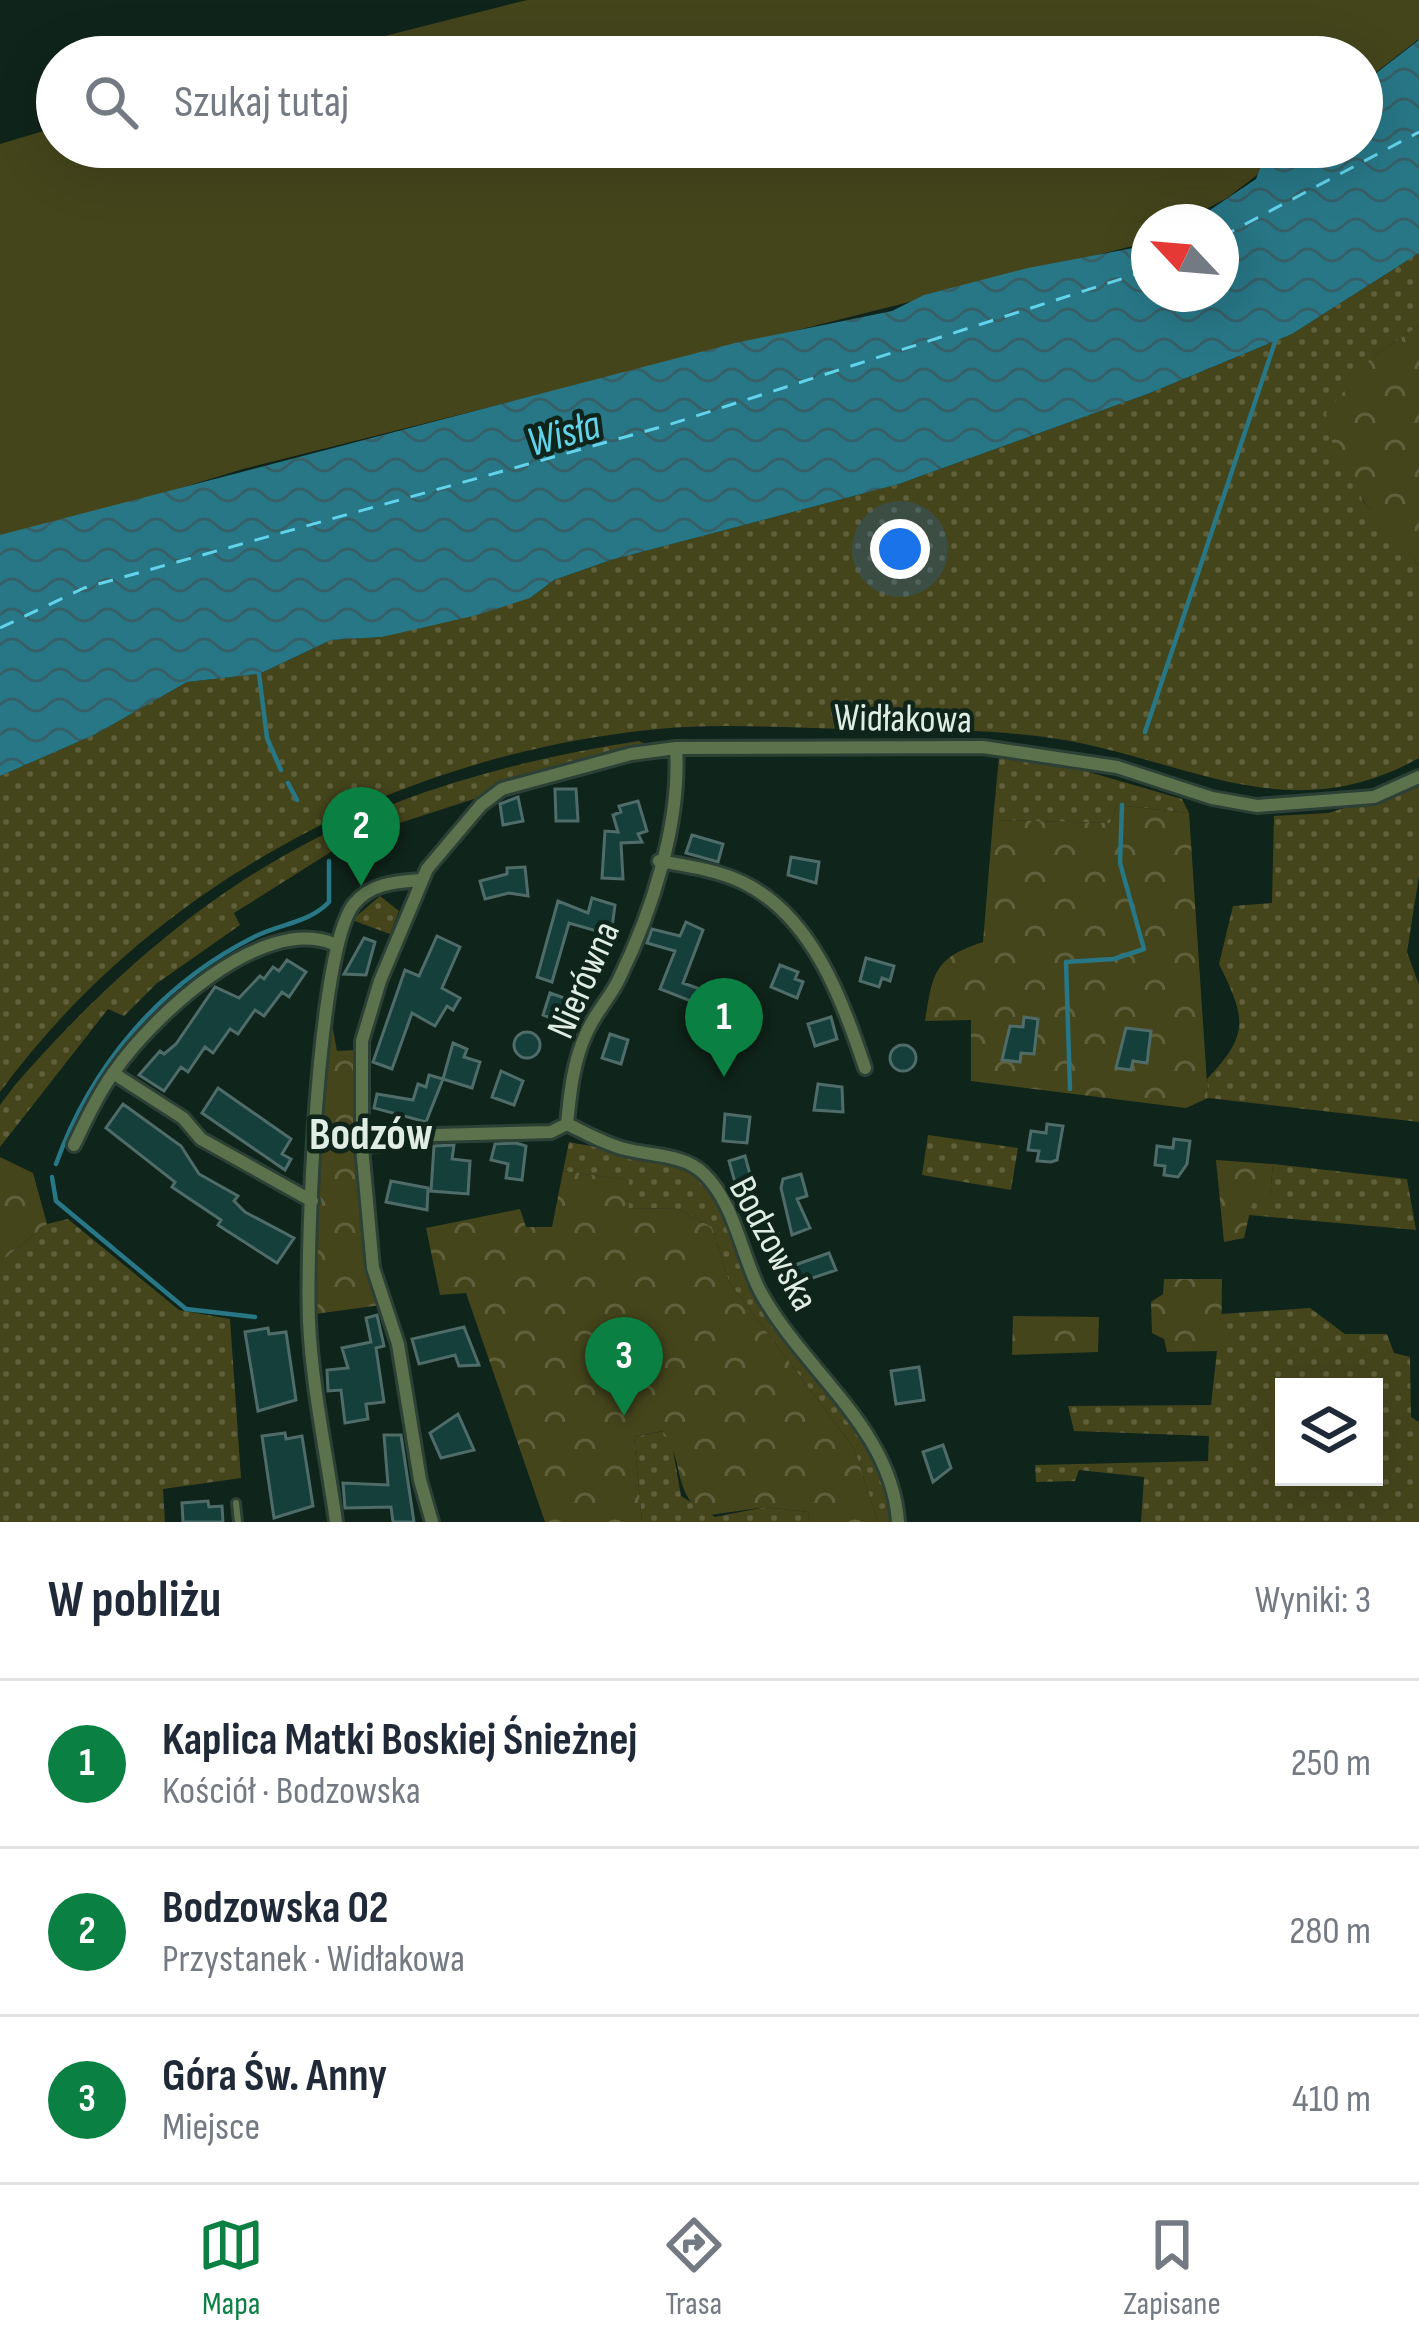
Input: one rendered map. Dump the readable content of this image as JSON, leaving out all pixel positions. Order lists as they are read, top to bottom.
{
  "streets": {
    "street": ["Widłakowa", "Nierówna", "Bodzowska"]
  },
  "crossings": [
    ["Widłakowa", "Nierówna"],
    ["Nierówna", "Bodzowska"]
  ],
  "districts": ["Bodzów"],
  "water": ["Wisła"],
  "north": "top left",
  "page": {
    "search": "Szukaj tutaj",
    "pins": ["2", "1", "3"],
    "heading": ["W pobliżu", "Wyniki: 3"],
    "list": [
      {
        "mark": "1",
        "name": "Kaplica Matki Boskiej Śnieżnej",
        "note": "Kościół · Bodzowska",
        "value": "250 m"
      },
      {
        "mark": "2",
        "name": "Bodzowska 02",
        "note": "Przystanek · Widłakowa",
        "value": "280 m"
      },
      {
        "mark": "3",
        "name": "Góra Św. Anny",
        "note": "Miejsce",
        "value": "410 m"
      }
    ],
    "nav": ["Mapa", "Trasa", "Zapisane"]
  }
}
